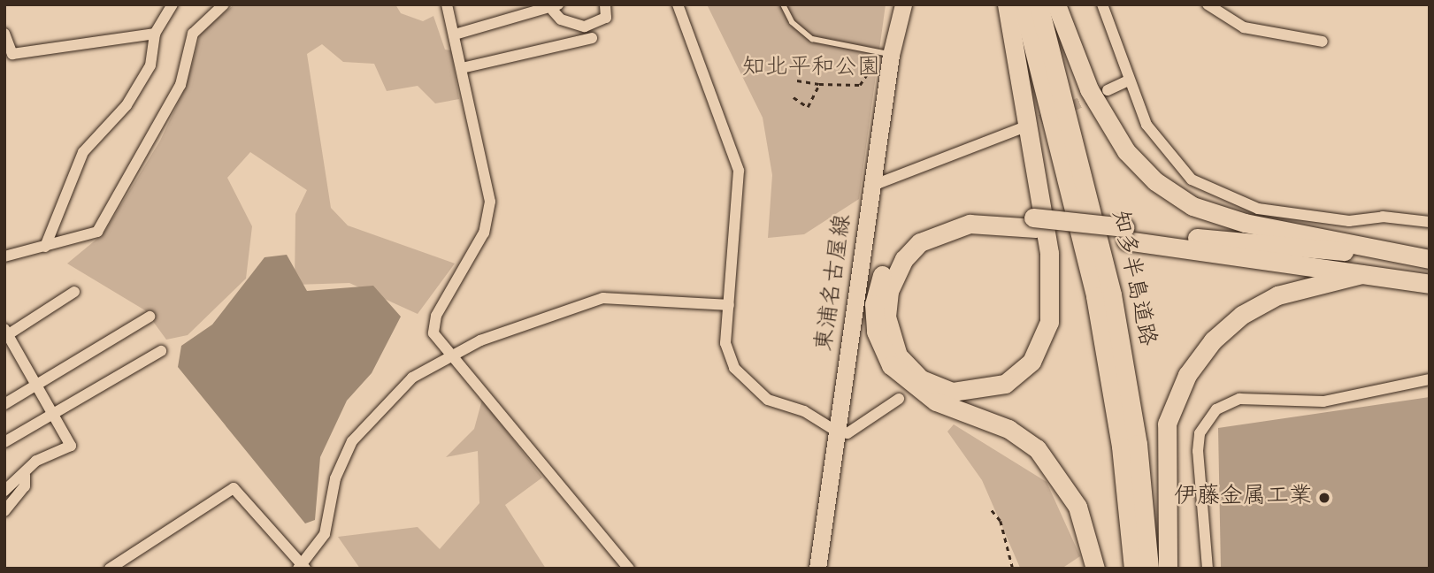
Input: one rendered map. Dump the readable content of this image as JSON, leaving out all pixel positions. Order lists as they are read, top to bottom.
{
  "streets": {
    "highway": ["知多半島道路"],
    "main road": ["東浦名古屋線"]
  },
  "parks": ["知北平和公園"],
  "places": ["伊藤金属工業"]
}
